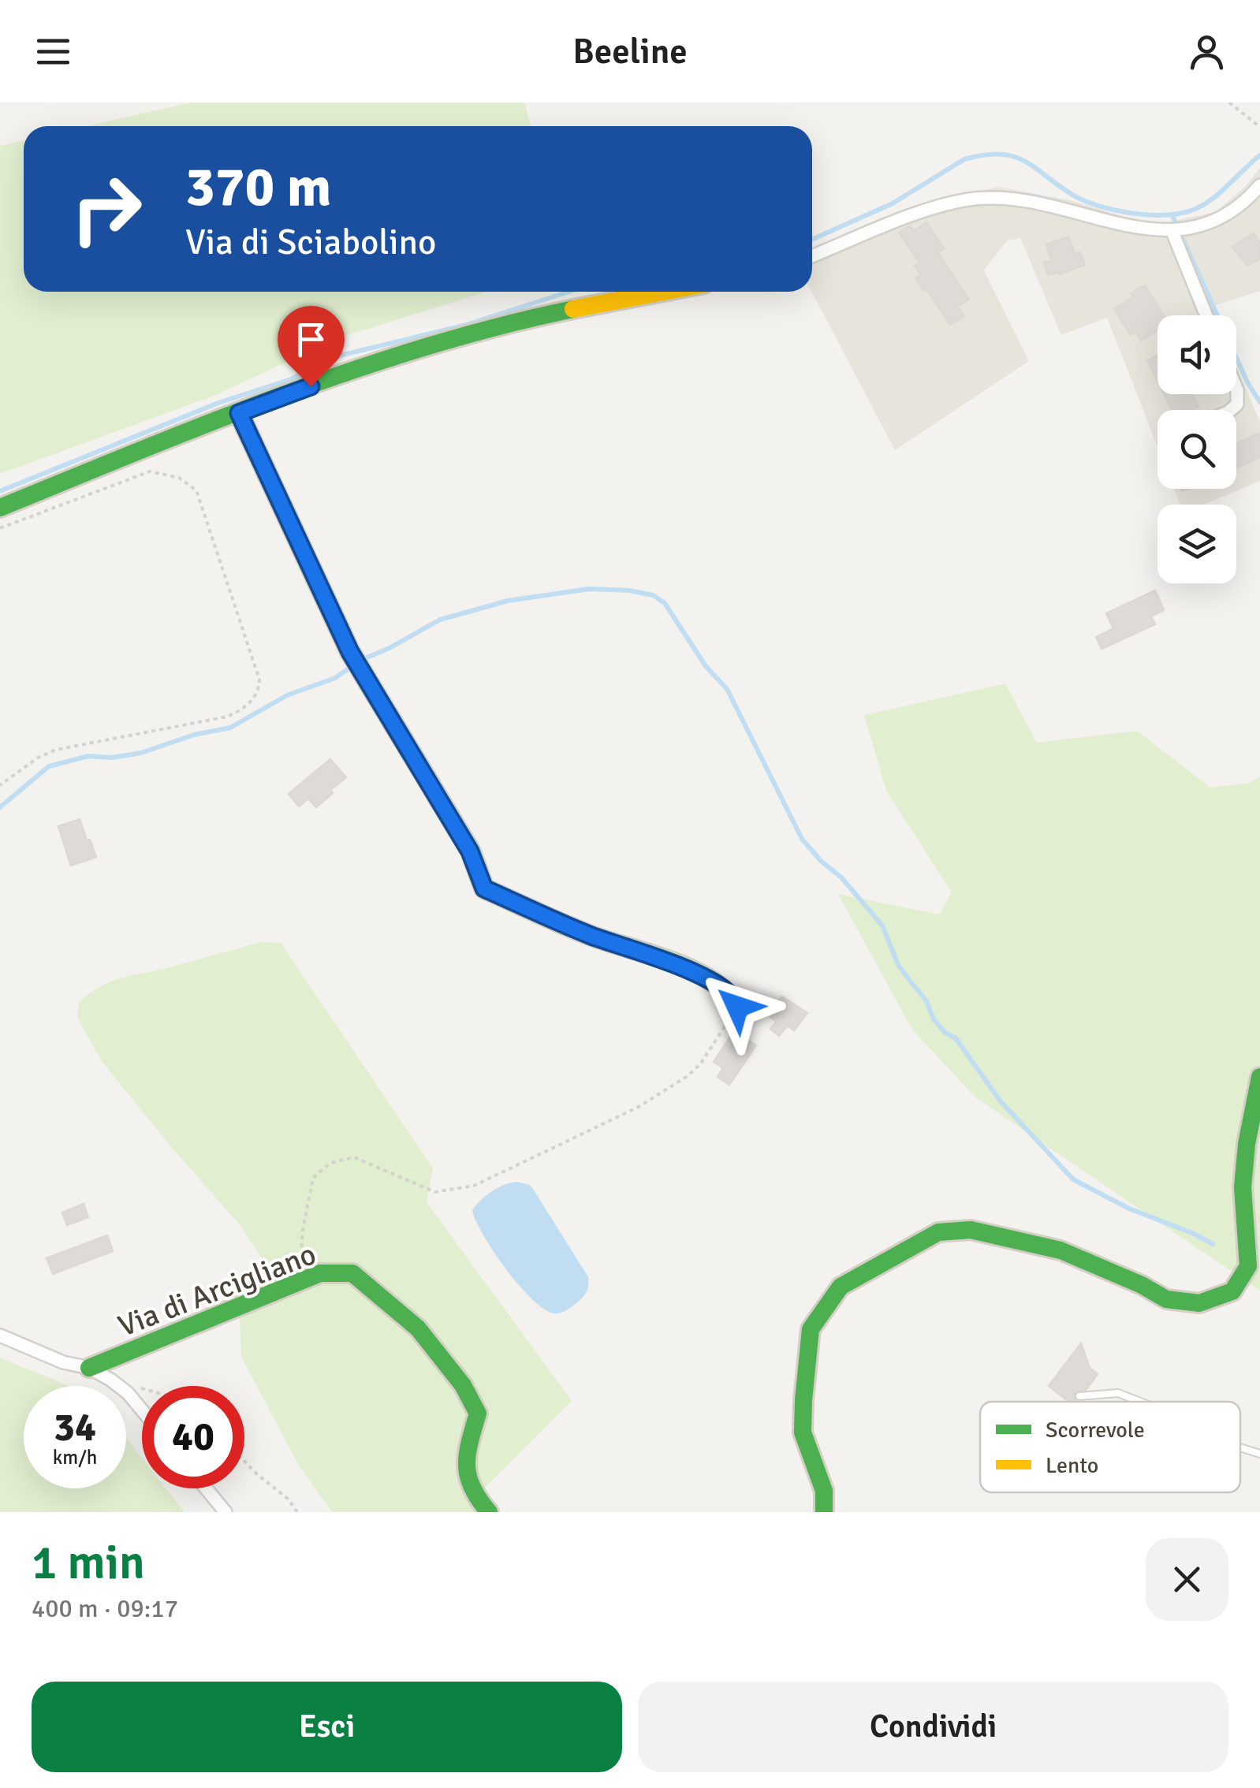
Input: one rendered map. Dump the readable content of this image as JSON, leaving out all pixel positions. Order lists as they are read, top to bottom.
{
  "streets": {
    "street": ["Via di Arcigliano"]
  },
  "legend": ["Scorrevole", "Lento"],
  "page": {
    "header": "Beeline",
    "turn": ["370 m", "Via di Sciabolino"],
    "speed": "34 km/h",
    "limit": "40",
    "heading": ["1 min", "400 m · 09:17"],
    "buttons": ["Esci", "Condividi"]
  }
}
